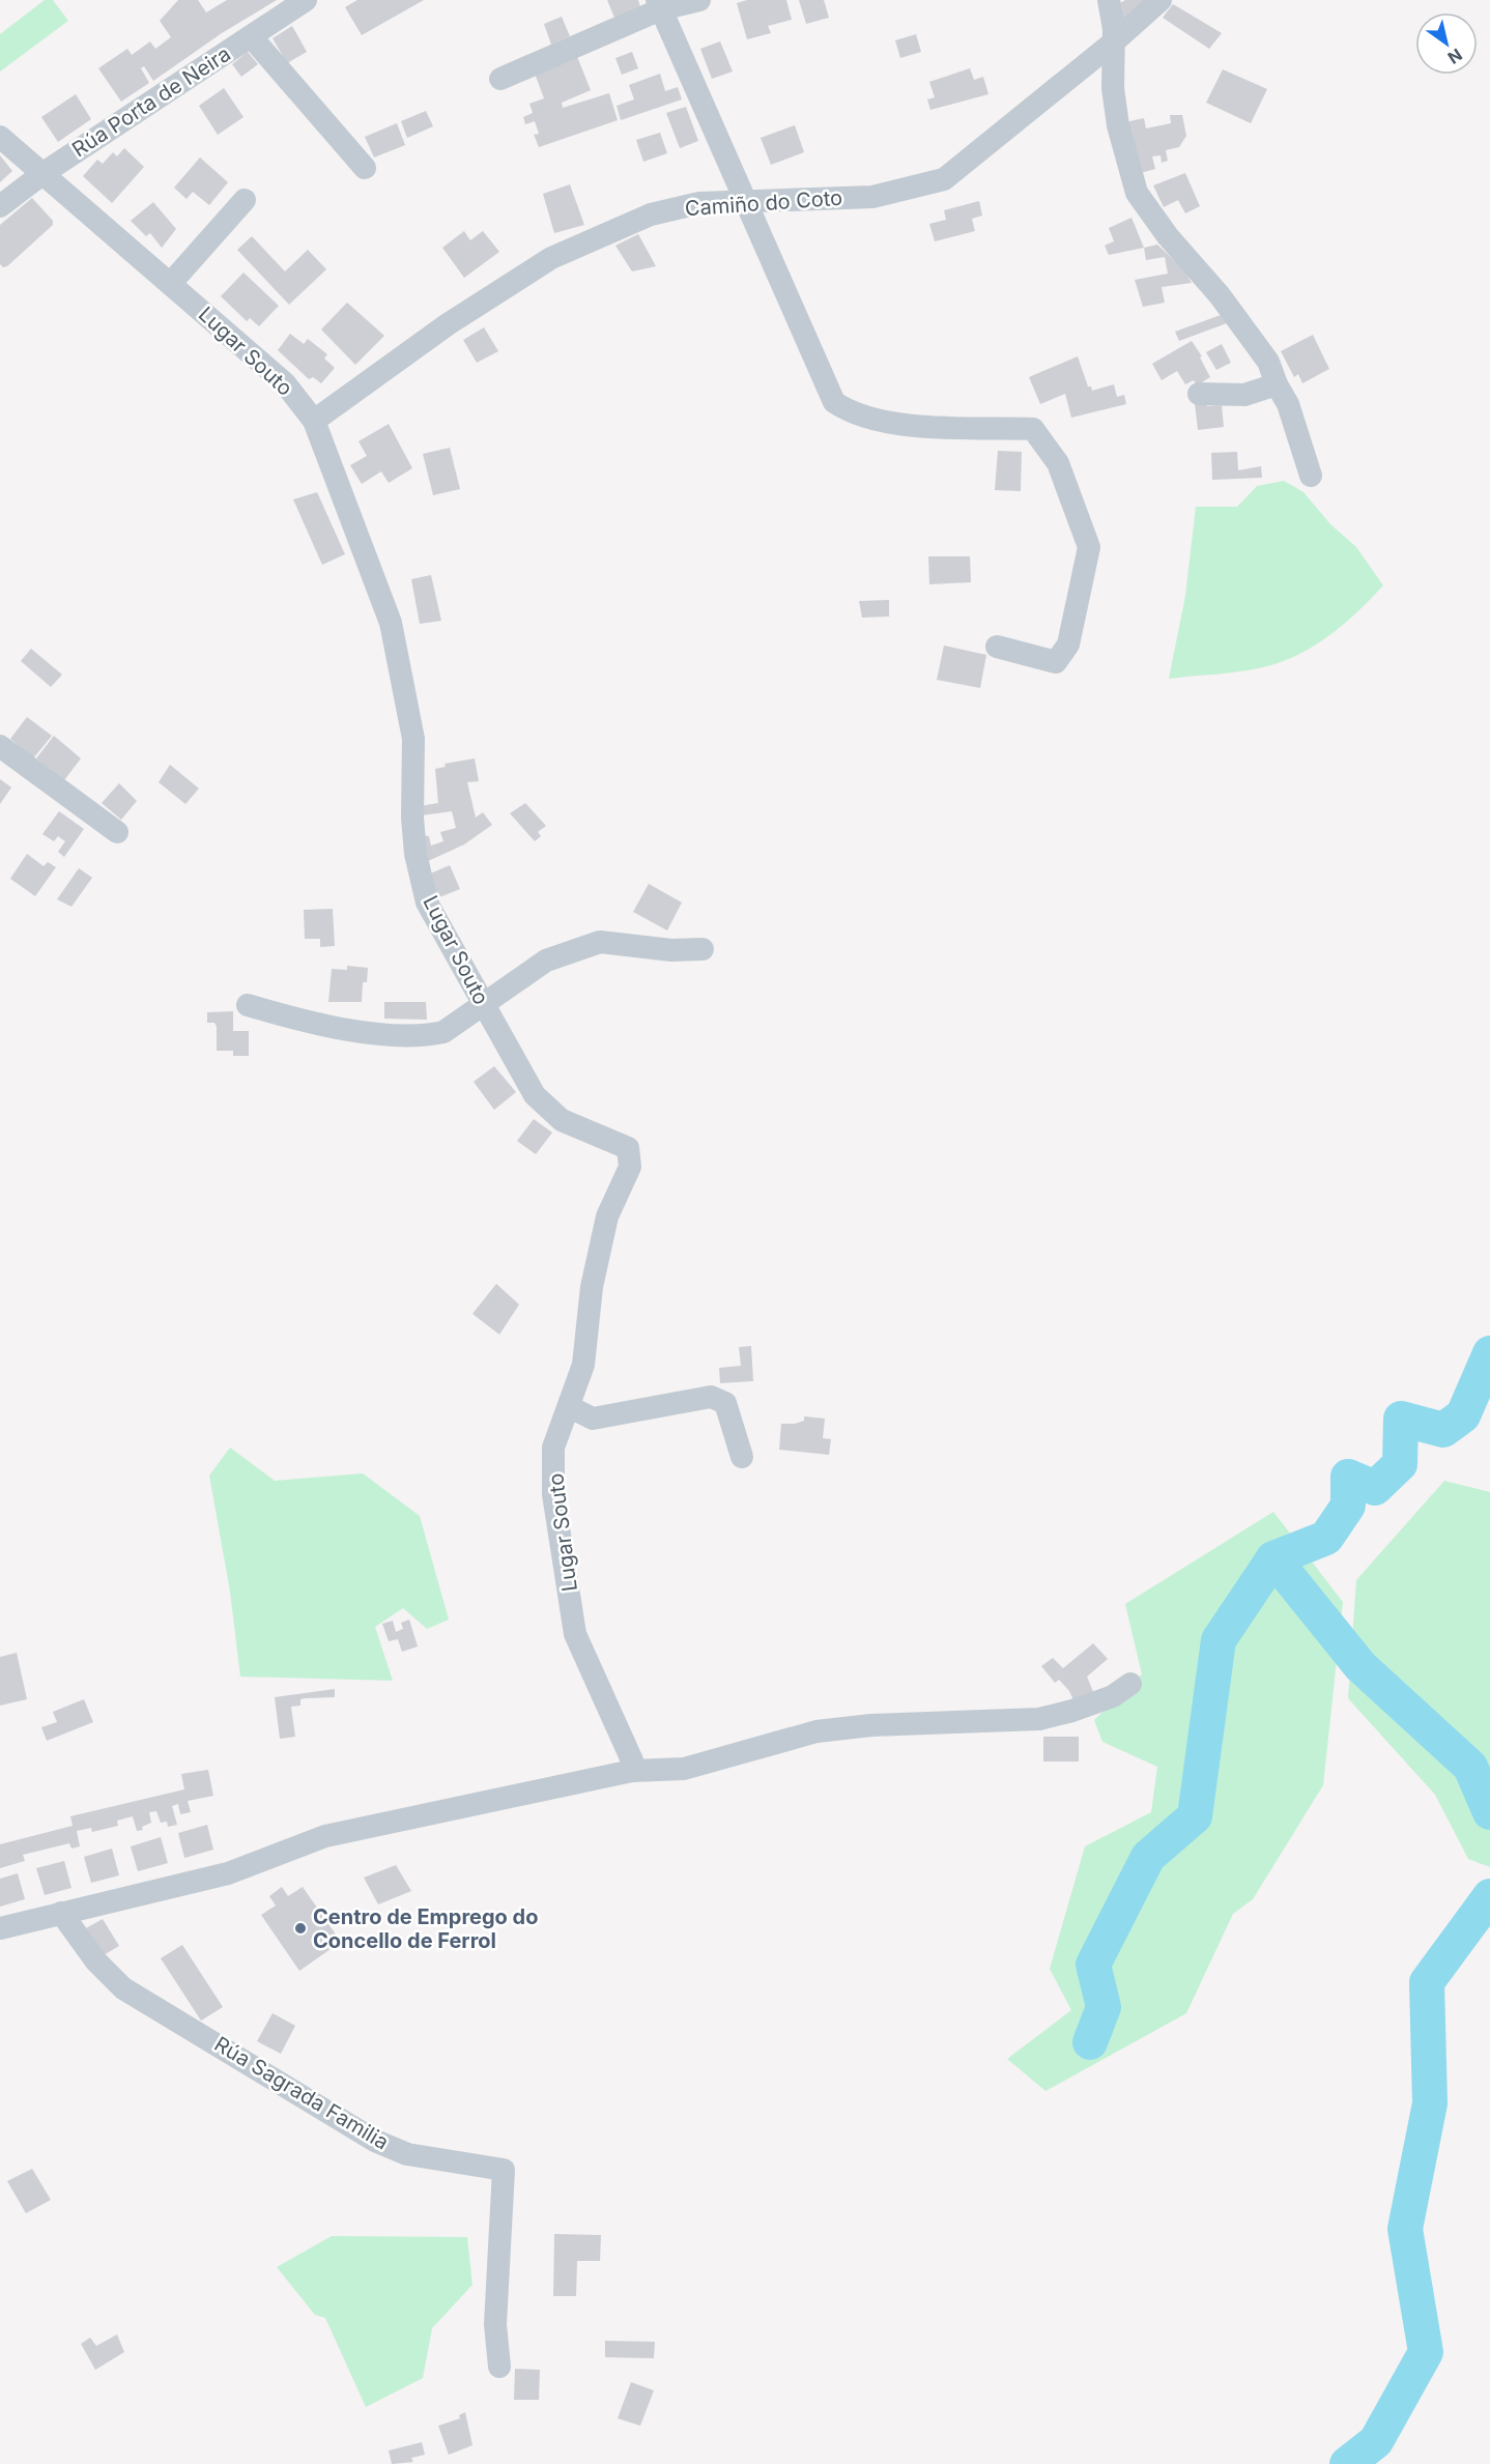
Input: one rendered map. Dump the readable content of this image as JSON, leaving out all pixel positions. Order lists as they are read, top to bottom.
{
  "streets": {
    "street": [
      "Rúa Porta de Neira",
      "Camiño do Coto",
      "Lugar Souto",
      "Rúa Sagrada Familia"
    ]
  },
  "crossings": [
    ["Rúa Porta de Neira", "Lugar Souto"],
    ["Camiño do Coto", "Lugar Souto"]
  ],
  "places": ["Centro de Emprego do Concello de Ferrol"],
  "north": "bottom right"
}
